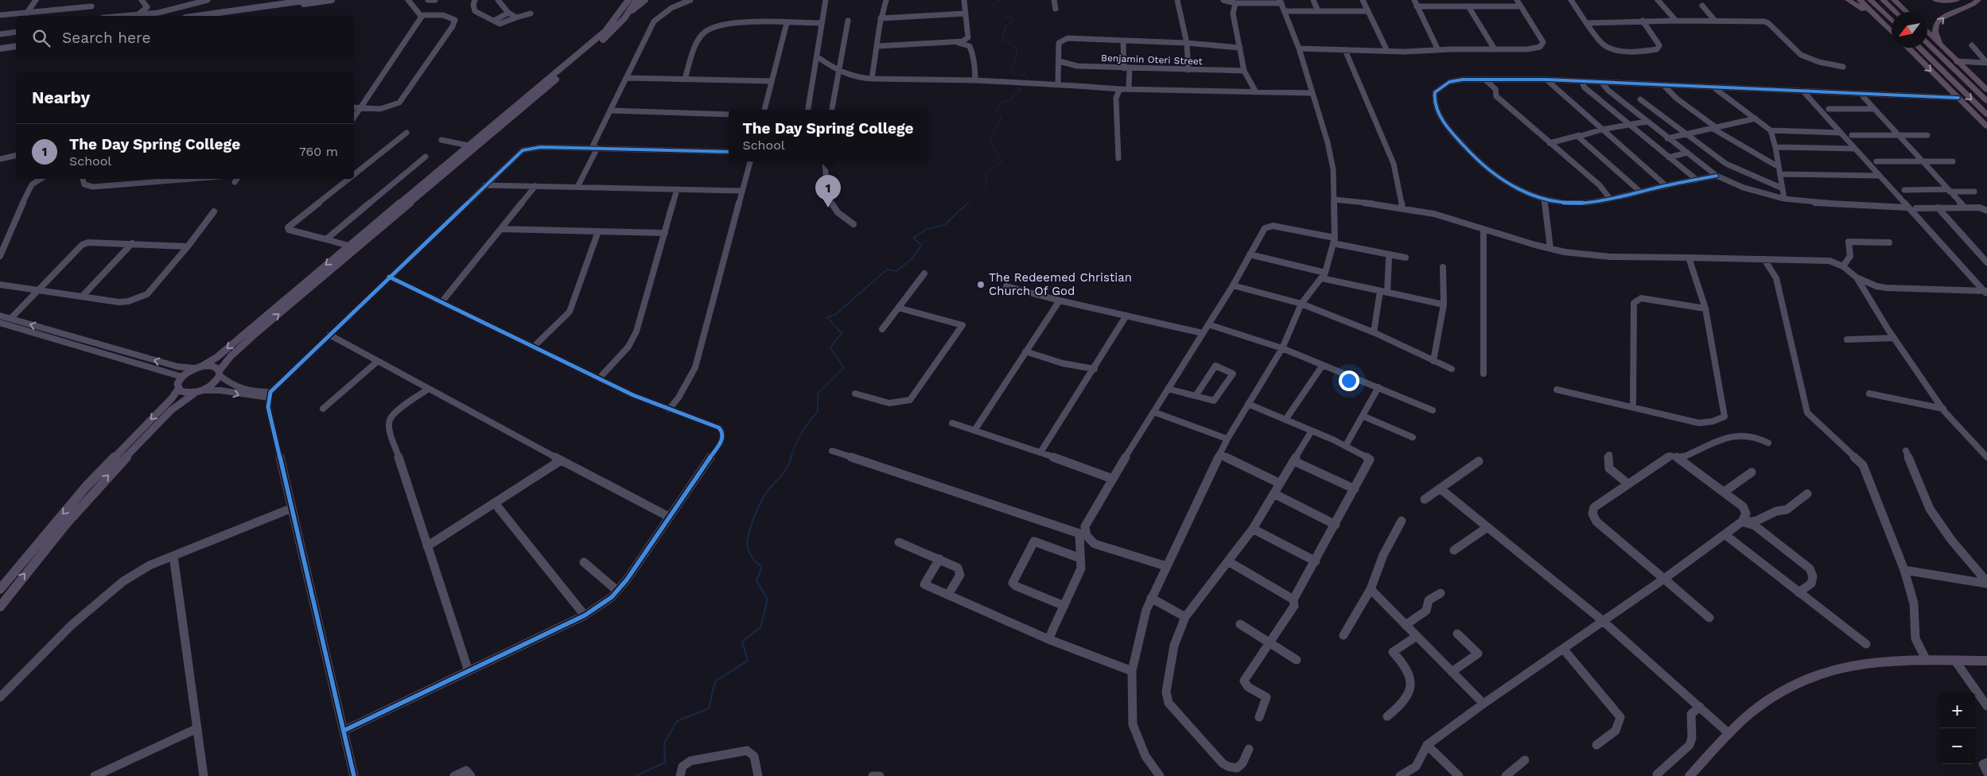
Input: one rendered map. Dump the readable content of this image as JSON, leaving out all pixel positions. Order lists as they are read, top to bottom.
{
  "streets": {
    "street": ["Benjamin Oteri Street"]
  },
  "places": ["The Redeemed Christian Church Of God"],
  "north": "bottom left",
  "page": {
    "search": "Search here",
    "heading": "Nearby",
    "popup": ["The Day Spring College", "School"],
    "list": [
      {
        "mark": "1",
        "name": "The Day Spring College",
        "note": "School",
        "value": "760 m"
      }
    ],
    "pins": "1",
    "map_buttons": ["+", "−"]
  }
}
